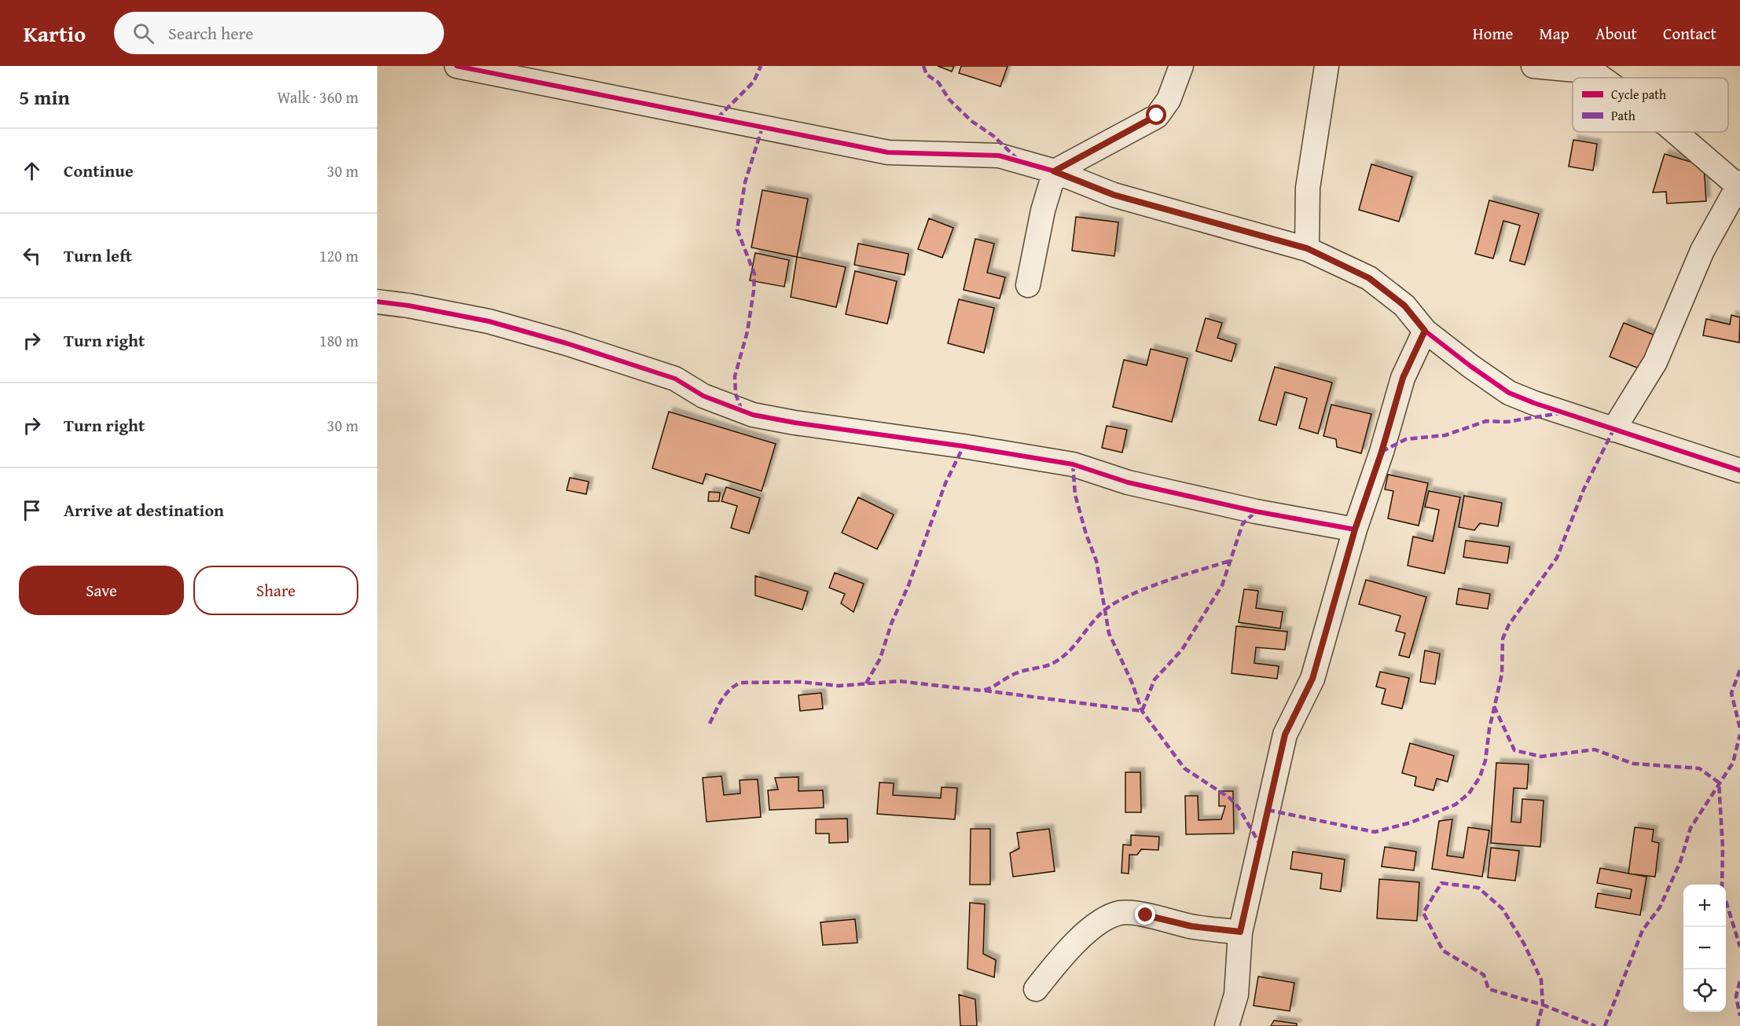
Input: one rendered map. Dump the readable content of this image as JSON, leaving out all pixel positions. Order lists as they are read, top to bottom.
{
  "legend": ["Cycle path", "Path"],
  "page": {
    "header": "Kartio",
    "search": "Search here",
    "nav": [
      "Home",
      "Map",
      "About",
      "Contact"
    ],
    "heading": ["5 min", "Walk · 360 m"],
    "list": [
      ["Continue", "30 m"],
      ["Turn left", "120 m"],
      ["Turn right", "180 m"],
      ["Turn right", "30 m"],
      "Arrive at destination"
    ],
    "buttons": ["Save", "Share"],
    "map_buttons": ["+", "−"]
  }
}
